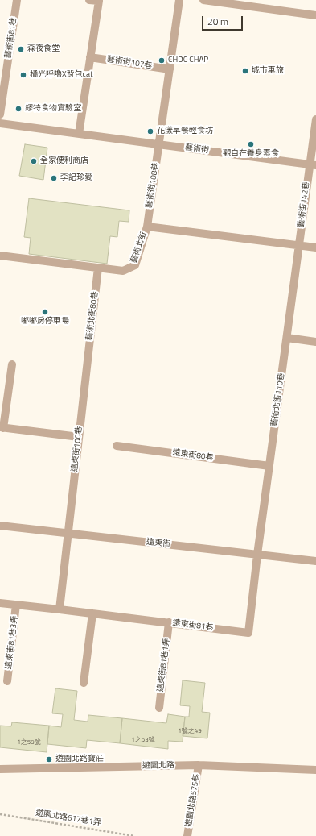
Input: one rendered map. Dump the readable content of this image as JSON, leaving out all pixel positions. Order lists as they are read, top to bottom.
{
  "streets": {
    "street": [
      "藝術街81巷",
      "藝術街107巷",
      "藝術街",
      "藝術街108巷",
      "藝術街142巷",
      "藝術北街",
      "藝術北街80巷",
      "藝術北街110巷",
      "遠東街100巷",
      "遠東街80巷",
      "遠東街",
      "遠東街81巷",
      "遠東街81巷3弄",
      "遠東街81巷1弄",
      "遊園北路",
      "遊園北路575巷"
    ],
    "path": ["遊園北路617巷1弄"]
  },
  "crossings": [
    ["藝術街", "藝術街108巷"],
    ["藝術街", "藝術街142巷"],
    ["藝術街108巷", "藝術北街"],
    ["藝術街142巷", "藝術北街"],
    ["藝術街142巷", "藝術北街110巷"],
    ["藝術北街", "藝術北街80巷"],
    ["藝術北街", "藝術北街110巷"],
    ["藝術北街80巷", "遠東街100巷"],
    ["藝術北街110巷", "遠東街80巷"],
    ["藝術北街110巷", "遠東街"],
    ["藝術北街110巷", "遠東街81巷"],
    ["遠東街100巷", "遠東街"],
    ["遠東街", "遠東街81巷"],
    ["遠東街81巷", "遠東街81巷3弄"],
    ["遠東街81巷", "遠東街81巷1弄"],
    ["遊園北路", "遊園北路575巷"]
  ],
  "places": [
    "森夜食堂",
    "CHDC CHΛP",
    "城市車旅",
    "橘光呼嚕X背包cat",
    "繆特食物實驗室",
    "花漾早餐輕食坊",
    "觀自在養身素食",
    "全家便利商店",
    "李記珍愛",
    "嘟嘟房停車場",
    "遊園北路寶莊"
  ],
  "house_numbers": ["1號之49", "1之53號", "1之59號"],
  "scale_bar": "20 m"
}
